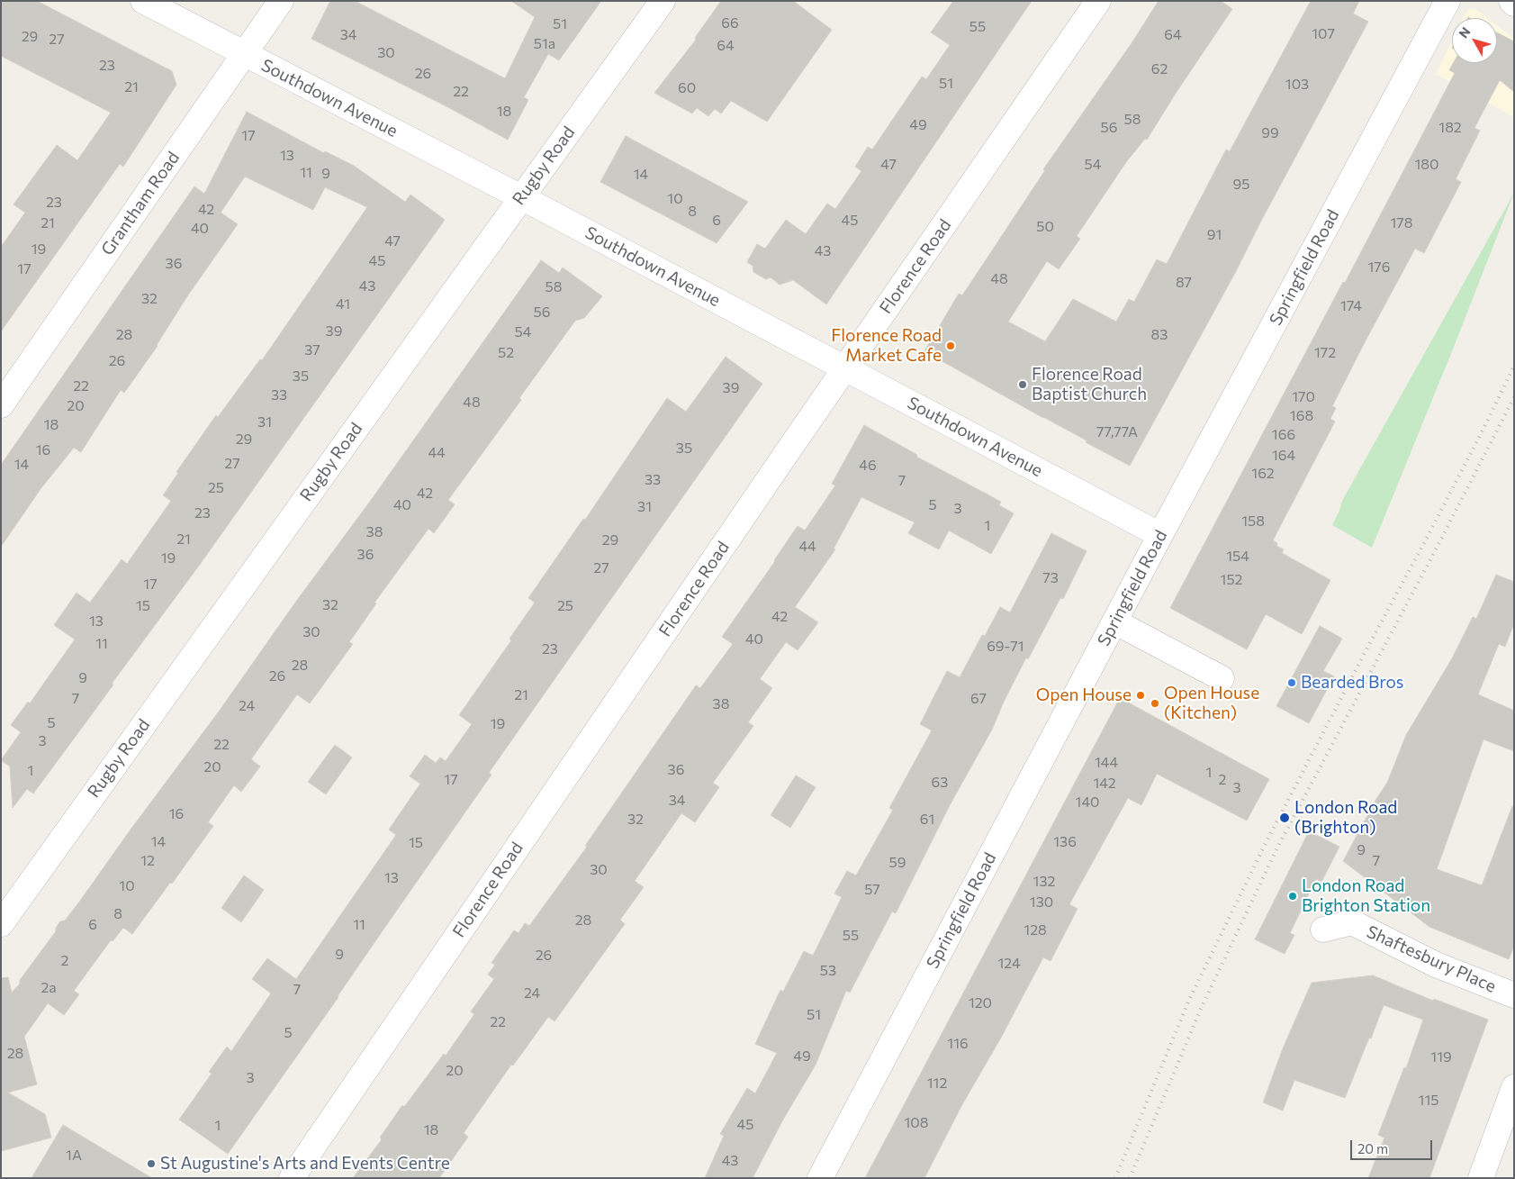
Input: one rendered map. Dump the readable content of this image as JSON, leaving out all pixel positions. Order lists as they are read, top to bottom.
{
  "streets": {
    "street": [
      "Southdown Avenue",
      "Rugby Road",
      "Grantham Road",
      "Florence Road",
      "Springfield Road",
      "Shaftesbury Place"
    ]
  },
  "crossings": [
    ["Southdown Avenue", "Rugby Road"],
    ["Southdown Avenue", "Grantham Road"],
    ["Southdown Avenue", "Florence Road"],
    ["Southdown Avenue", "Springfield Road"]
  ],
  "places": [
    "Florence Road Market Cafe",
    "Florence Road Baptist Church",
    "Bearded Bros",
    "Open House",
    "Open House (Kitchen)",
    "London Road (Brighton)",
    "London Road Brighton Station",
    "St Augustine's Arts and Events Centre"
  ],
  "house_numbers": [
    "66",
    "51",
    "55",
    "107",
    "34",
    "64",
    "29",
    "27",
    "51a",
    "64",
    "30",
    "23",
    "62",
    "26",
    "51",
    "103",
    "21",
    "60",
    "22",
    "18",
    "58",
    "49",
    "56",
    "182",
    "99",
    "17",
    "13",
    "47",
    "54",
    "180",
    "11",
    "9",
    "14",
    "95",
    "10",
    "23",
    "42",
    "8",
    "6",
    "45",
    "21",
    "178",
    "50",
    "40",
    "91",
    "47",
    "19",
    "43",
    "45",
    "36",
    "176",
    "17",
    "48",
    "87",
    "43",
    "58",
    "32",
    "41",
    "174",
    "56",
    "39",
    "54",
    "28",
    "83",
    "37",
    "52",
    "172",
    "26",
    "35",
    "22",
    "39",
    "33",
    "170",
    "48",
    "20",
    "168",
    "31",
    "18",
    "77,77A",
    "166",
    "29",
    "35",
    "16",
    "44",
    "164",
    "27",
    "14",
    "46",
    "162",
    "33",
    "7",
    "25",
    "42",
    "40",
    "5",
    "31",
    "3",
    "23",
    "158",
    "1",
    "38",
    "21",
    "29",
    "44",
    "36",
    "154",
    "19",
    "27",
    "73",
    "152",
    "17",
    "32",
    "15",
    "25",
    "42",
    "13",
    "30",
    "40",
    "11",
    "69-71",
    "23",
    "28",
    "26",
    "9",
    "21",
    "7",
    "67",
    "38",
    "24",
    "5",
    "19",
    "3",
    "22",
    "144",
    "20",
    "36",
    "1",
    "1",
    "17",
    "2",
    "63",
    "142",
    "3",
    "34",
    "140",
    "16",
    "32",
    "61",
    "14",
    "136",
    "15",
    "9",
    "12",
    "7",
    "59",
    "30",
    "13",
    "132",
    "10",
    "57",
    "130",
    "8",
    "28",
    "6",
    "11",
    "128",
    "55",
    "9",
    "26",
    "2",
    "124",
    "53",
    "2a",
    "7",
    "24",
    "120",
    "51",
    "22",
    "5",
    "116",
    "28",
    "49",
    "119",
    "20",
    "3",
    "112",
    "115",
    "108",
    "45",
    "1",
    "18",
    "1A",
    "43"
  ],
  "scale_bar": "20 m",
  "north": "top left"
}
